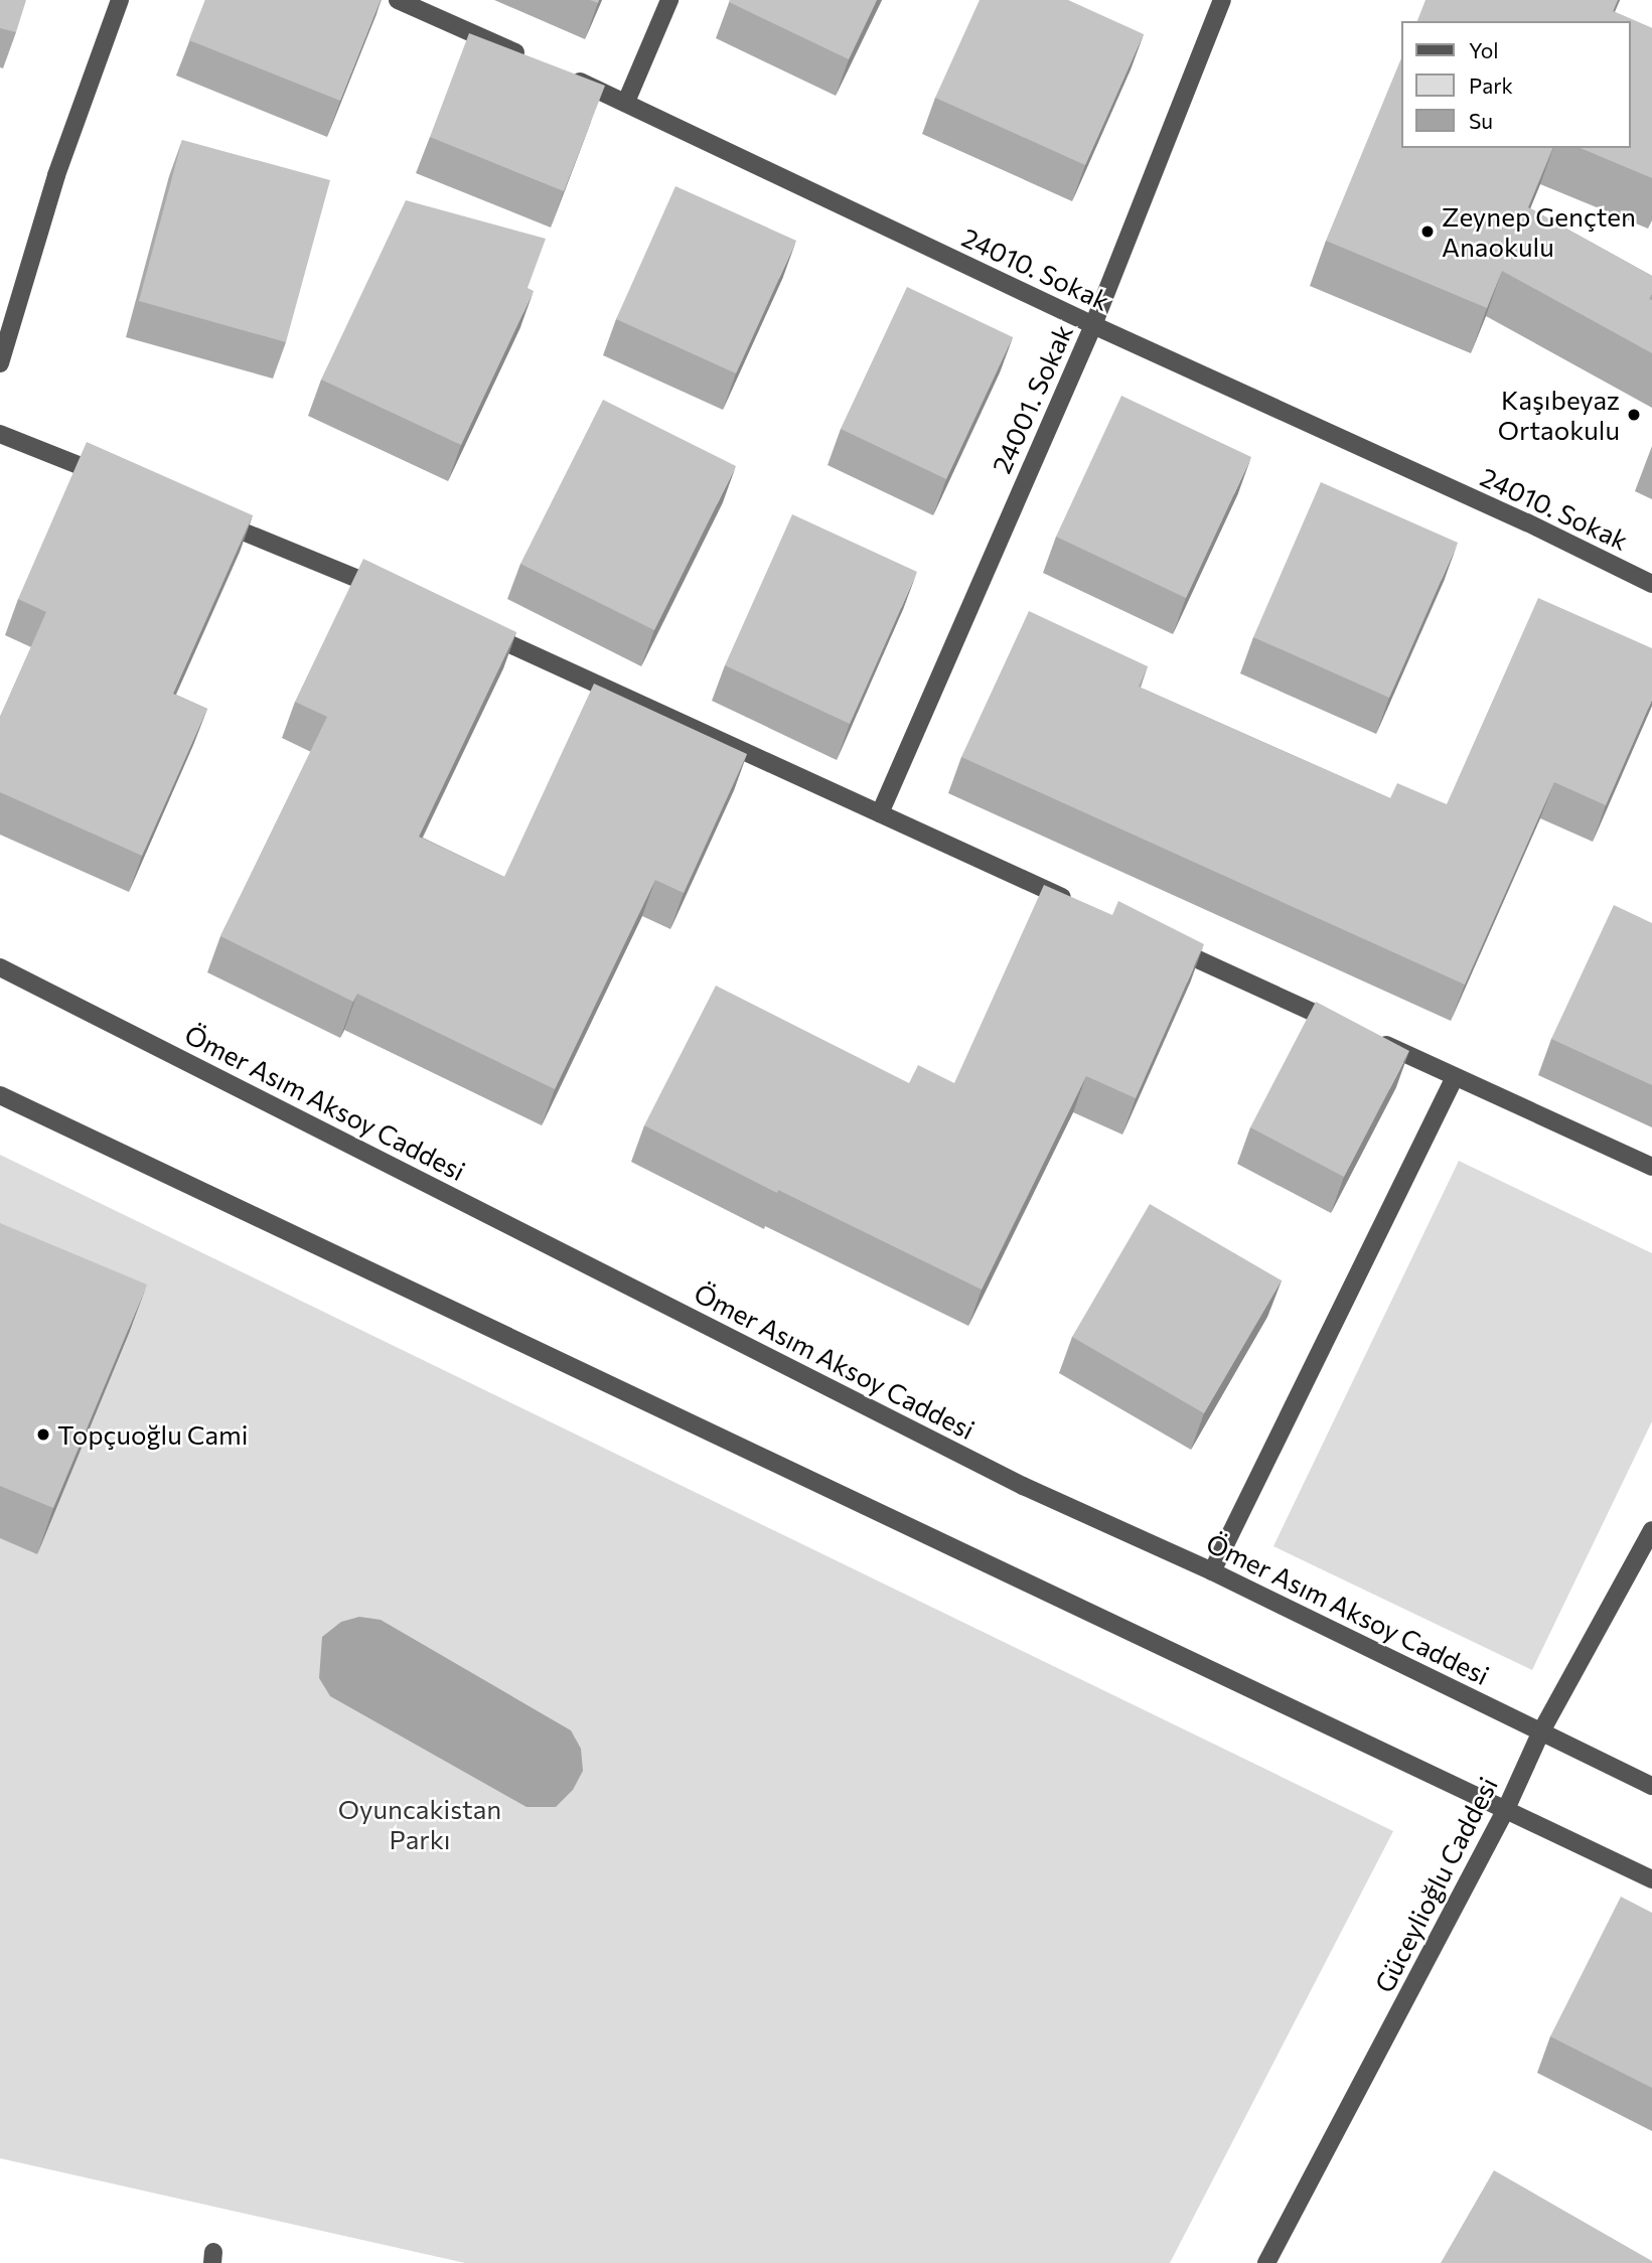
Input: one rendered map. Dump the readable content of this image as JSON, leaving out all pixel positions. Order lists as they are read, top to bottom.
{
  "streets": {
    "street": [
      "24010. Sokak",
      "24001. Sokak",
      "Ömer Asım Aksoy Caddesi",
      "Güceylioğlu Caddesi"
    ]
  },
  "crossings": [
    ["24010. Sokak", "24001. Sokak"],
    ["Ömer Asım Aksoy Caddesi", "Güceylioğlu Caddesi"]
  ],
  "parks": ["Oyuncakistan Parkı"],
  "places": ["Zeynep Gençten Anaokulu", "Kaşıbeyaz Ortaokulu", "Topçuoğlu Cami"],
  "legend": ["Yol", "Park", "Su"]
}
